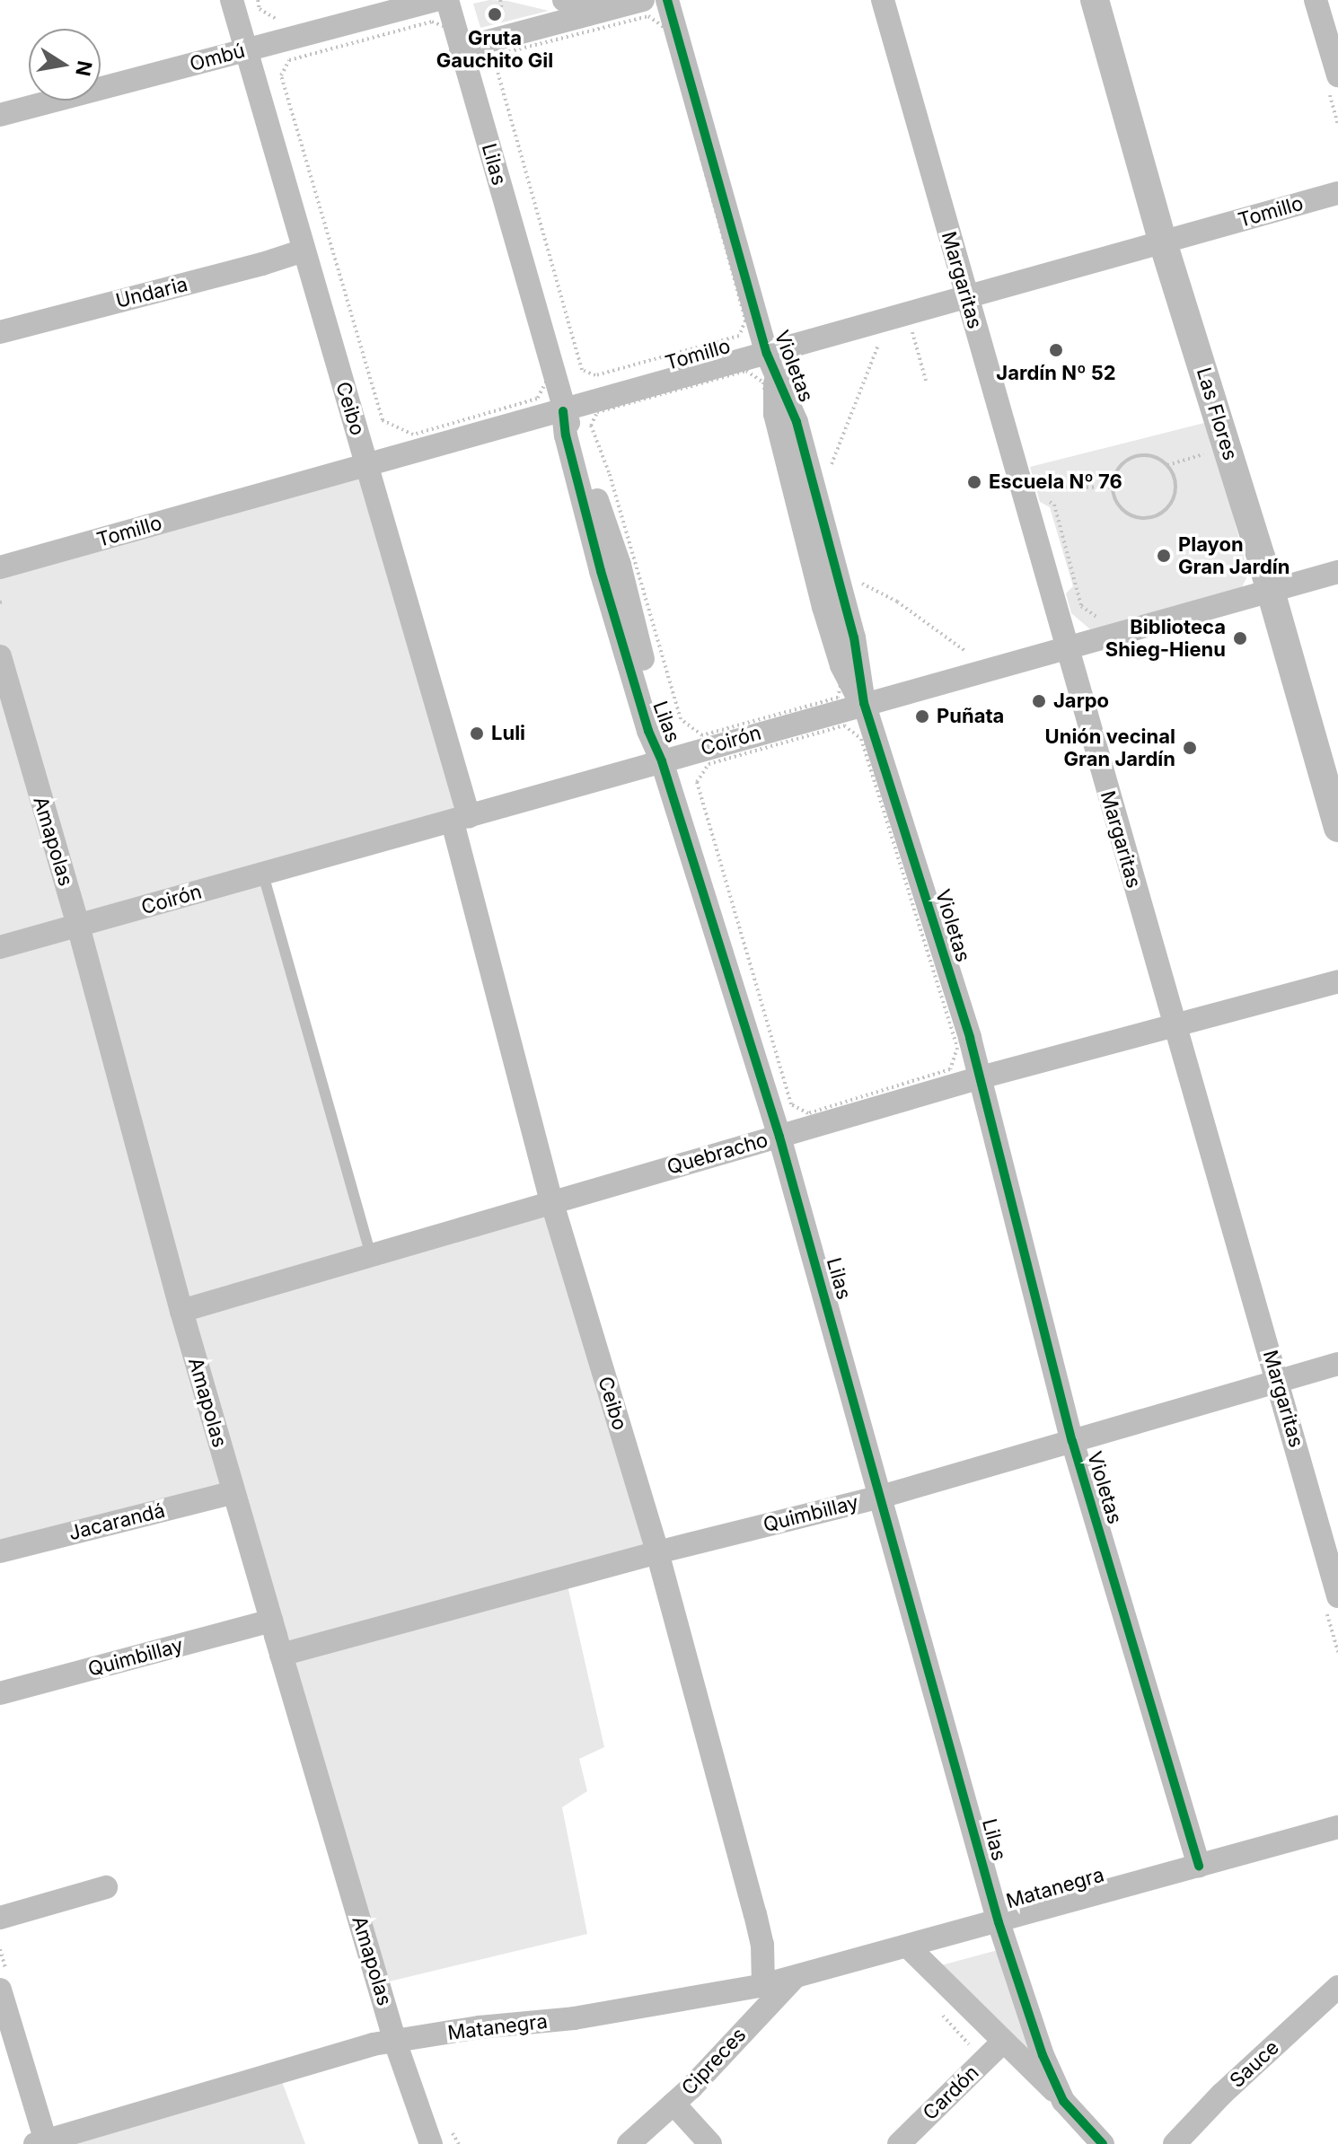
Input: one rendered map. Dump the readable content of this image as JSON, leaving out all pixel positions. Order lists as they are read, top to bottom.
{
  "streets": {
    "street": [
      "Ombú",
      "Lilas",
      "Tomillo",
      "Margaritas",
      "Undaria",
      "Violetas",
      "Ceibo",
      "Las Flores",
      "Coirón",
      "Amapolas",
      "Quebracho",
      "Quimbillay",
      "Jacarandá",
      "Matanegra",
      "Cipreces",
      "Sauce",
      "Cardón"
    ]
  },
  "crossings": [
    ["Ombú", "Ceibo"],
    ["Lilas", "Tomillo"],
    ["Lilas", "Coirón"],
    ["Lilas", "Quebracho"],
    ["Lilas", "Quimbillay"],
    ["Lilas", "Matanegra"],
    ["Lilas", "Cardón"],
    ["Tomillo", "Margaritas"],
    ["Tomillo", "Violetas"],
    ["Tomillo", "Ceibo"],
    ["Tomillo", "Las Flores"],
    ["Margaritas", "Coirón"],
    ["Margaritas", "Quebracho"],
    ["Margaritas", "Quimbillay"],
    ["Undaria", "Ceibo"],
    ["Violetas", "Coirón"],
    ["Violetas", "Quebracho"],
    ["Violetas", "Quimbillay"],
    ["Violetas", "Matanegra"],
    ["Ceibo", "Coirón"],
    ["Ceibo", "Quebracho"],
    ["Ceibo", "Quimbillay"],
    ["Ceibo", "Matanegra"],
    ["Las Flores", "Coirón"],
    ["Coirón", "Amapolas"],
    ["Amapolas", "Quebracho"],
    ["Amapolas", "Quimbillay"],
    ["Amapolas", "Jacarandá"],
    ["Amapolas", "Matanegra"],
    ["Matanegra", "Cipreces"]
  ],
  "places": [
    "Gruta Gauchito Gil",
    "Jardín Nº 52",
    "Escuela Nº 76",
    "Playon Gran Jardín",
    "Biblioteca Shieg-Hienu",
    "Jarpo",
    "Puñata",
    "Luli",
    "Unión vecinal Gran Jardín"
  ],
  "north": "right"
}
